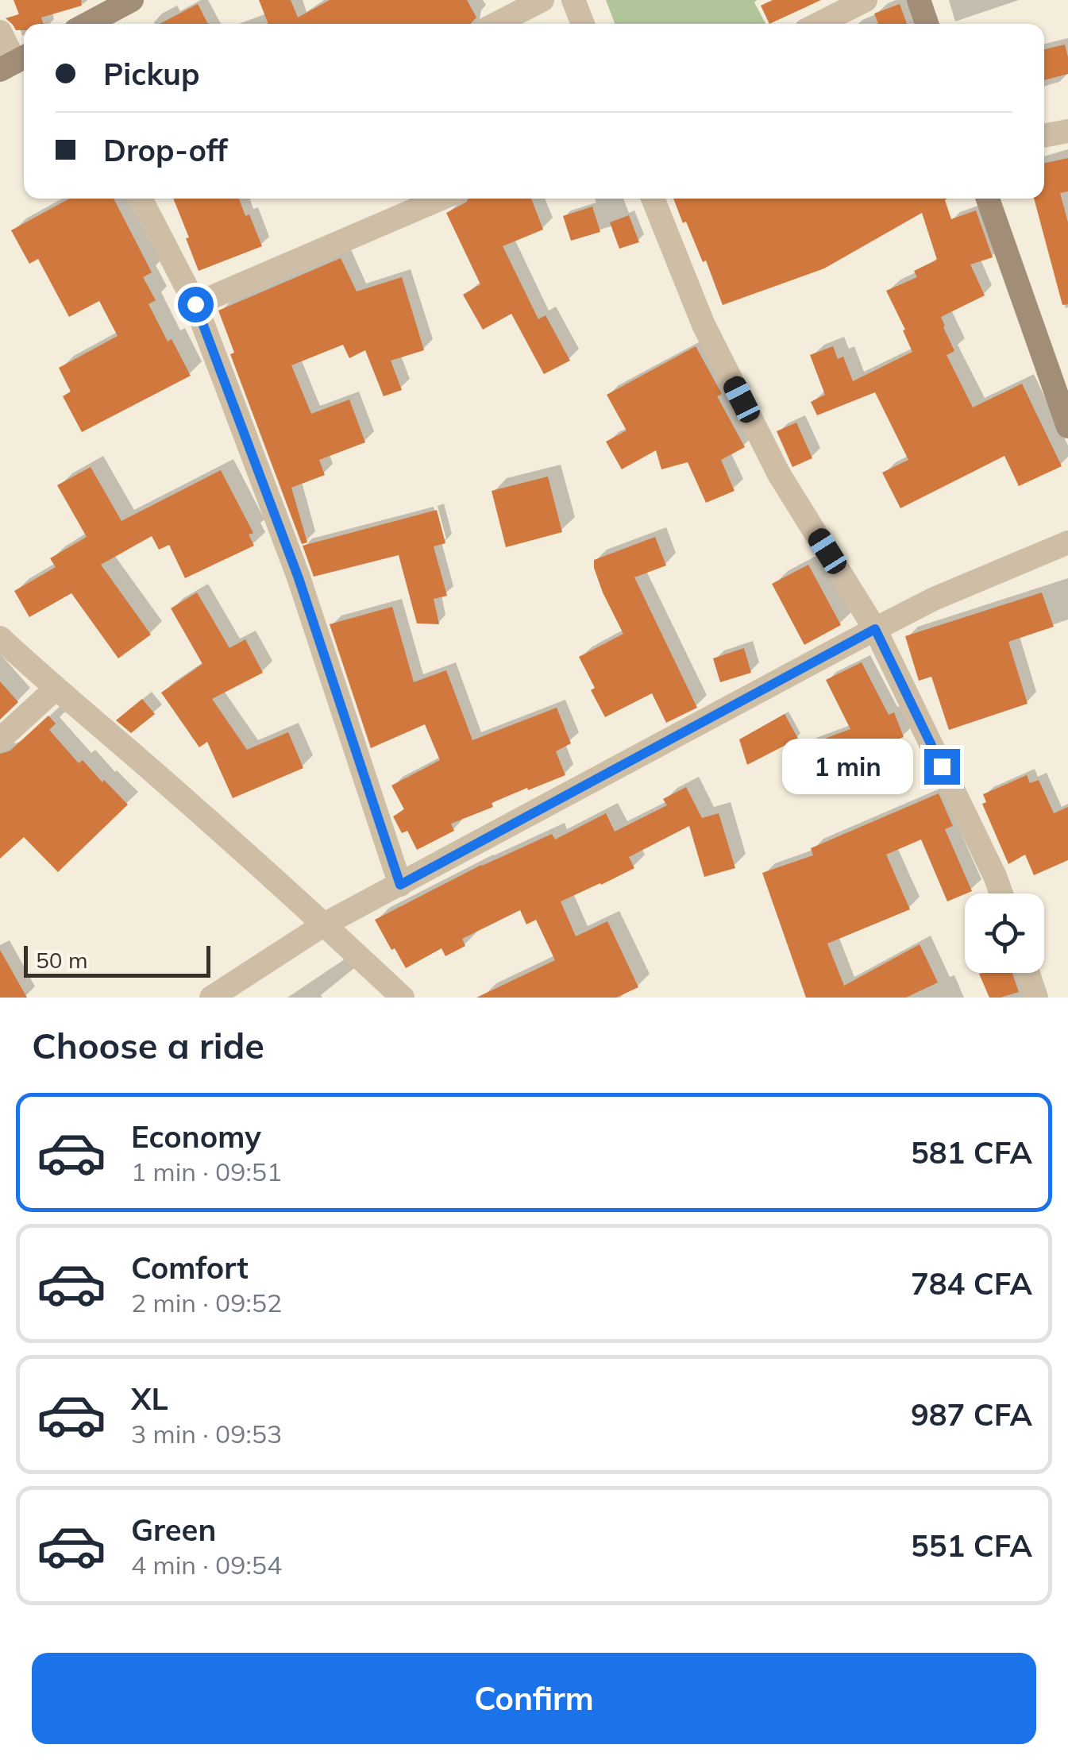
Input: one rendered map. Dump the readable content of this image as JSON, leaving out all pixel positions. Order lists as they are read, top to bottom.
{
  "scale_bar": "50 m",
  "page": {
    "banner": ["Pickup", "Drop-off"],
    "bubble": "1 min",
    "scale": "50 m",
    "heading": "Choose a ride",
    "list": [
      {
        "name": "Economy",
        "note": "1 min · 09:51",
        "value": "581 CFA"
      },
      {
        "name": "Comfort",
        "note": "2 min · 09:52",
        "value": "784 CFA"
      },
      {
        "name": "XL",
        "note": "3 min · 09:53",
        "value": "987 CFA"
      },
      {
        "name": "Green",
        "note": "4 min · 09:54",
        "value": "551 CFA"
      }
    ],
    "buttons": "Confirm"
  }
}
